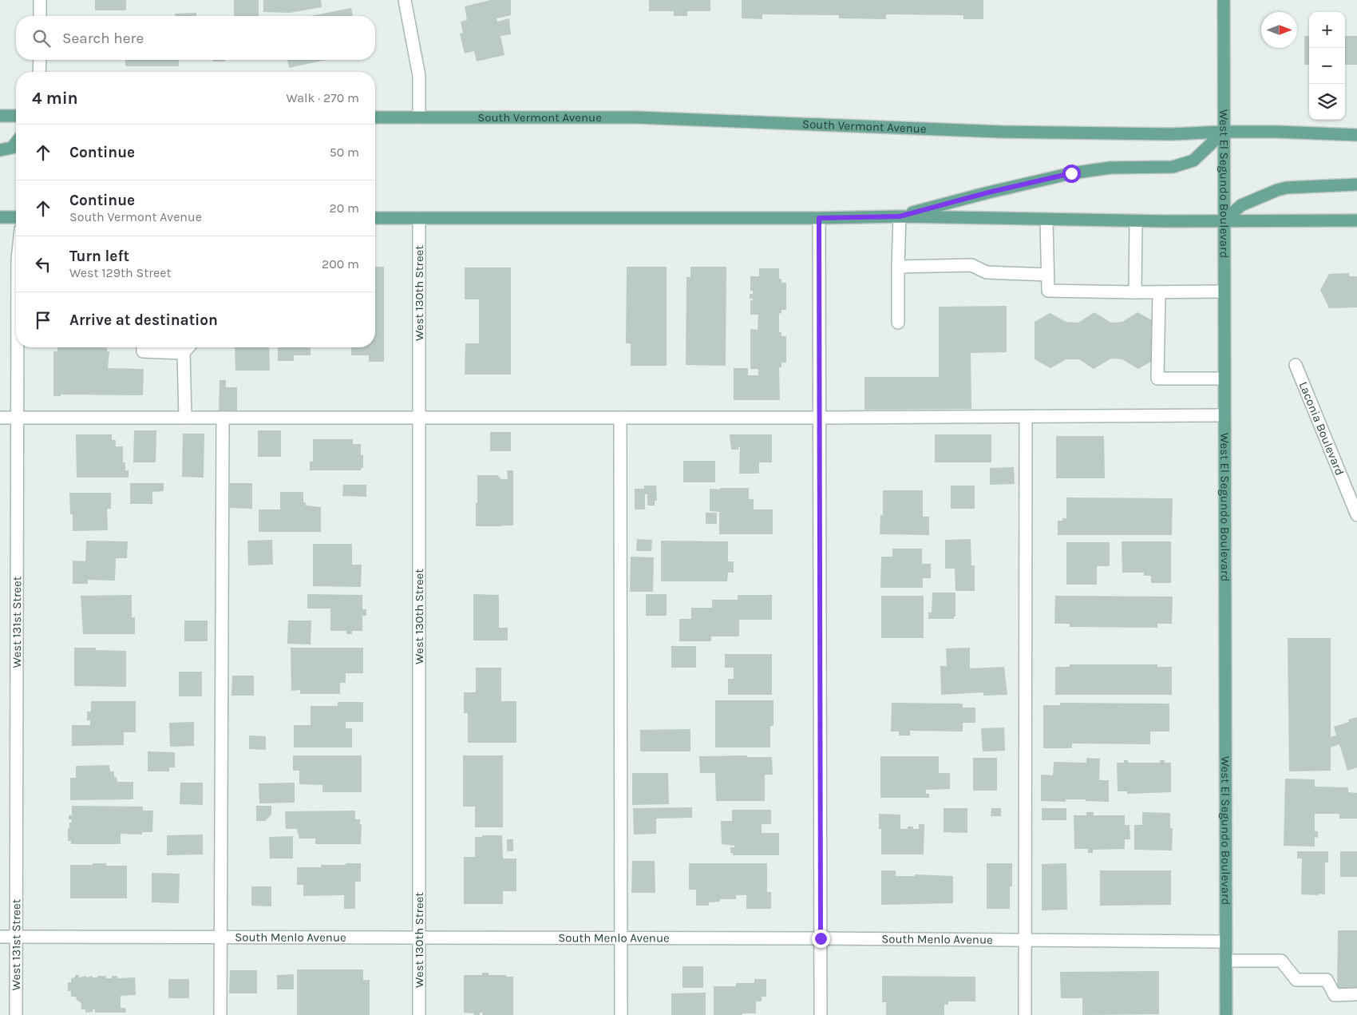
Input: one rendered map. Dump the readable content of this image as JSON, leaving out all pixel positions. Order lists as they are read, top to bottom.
{
  "streets": {
    "main road": ["South Vermont Avenue", "West El Segundo Boulevard"],
    "street": [
      "West 130th Street",
      "Laconia Boulevard",
      "West 131st Street",
      "South Menlo Avenue"
    ]
  },
  "crossings": [
    ["South Vermont Avenue", "West El Segundo Boulevard"],
    ["West El Segundo Boulevard", "South Menlo Avenue"],
    ["West 130th Street", "South Menlo Avenue"],
    ["West 131st Street", "South Menlo Avenue"]
  ],
  "north": "right",
  "page": {
    "map_buttons": ["+", "−"],
    "search": "Search here",
    "heading": ["4 min", "Walk · 270 m"],
    "list": [
      ["Continue", "50 m"],
      ["Continue", "South Vermont Avenue", "20 m"],
      ["Turn left", "West 129th Street", "200 m"],
      "Arrive at destination"
    ]
  }
}
